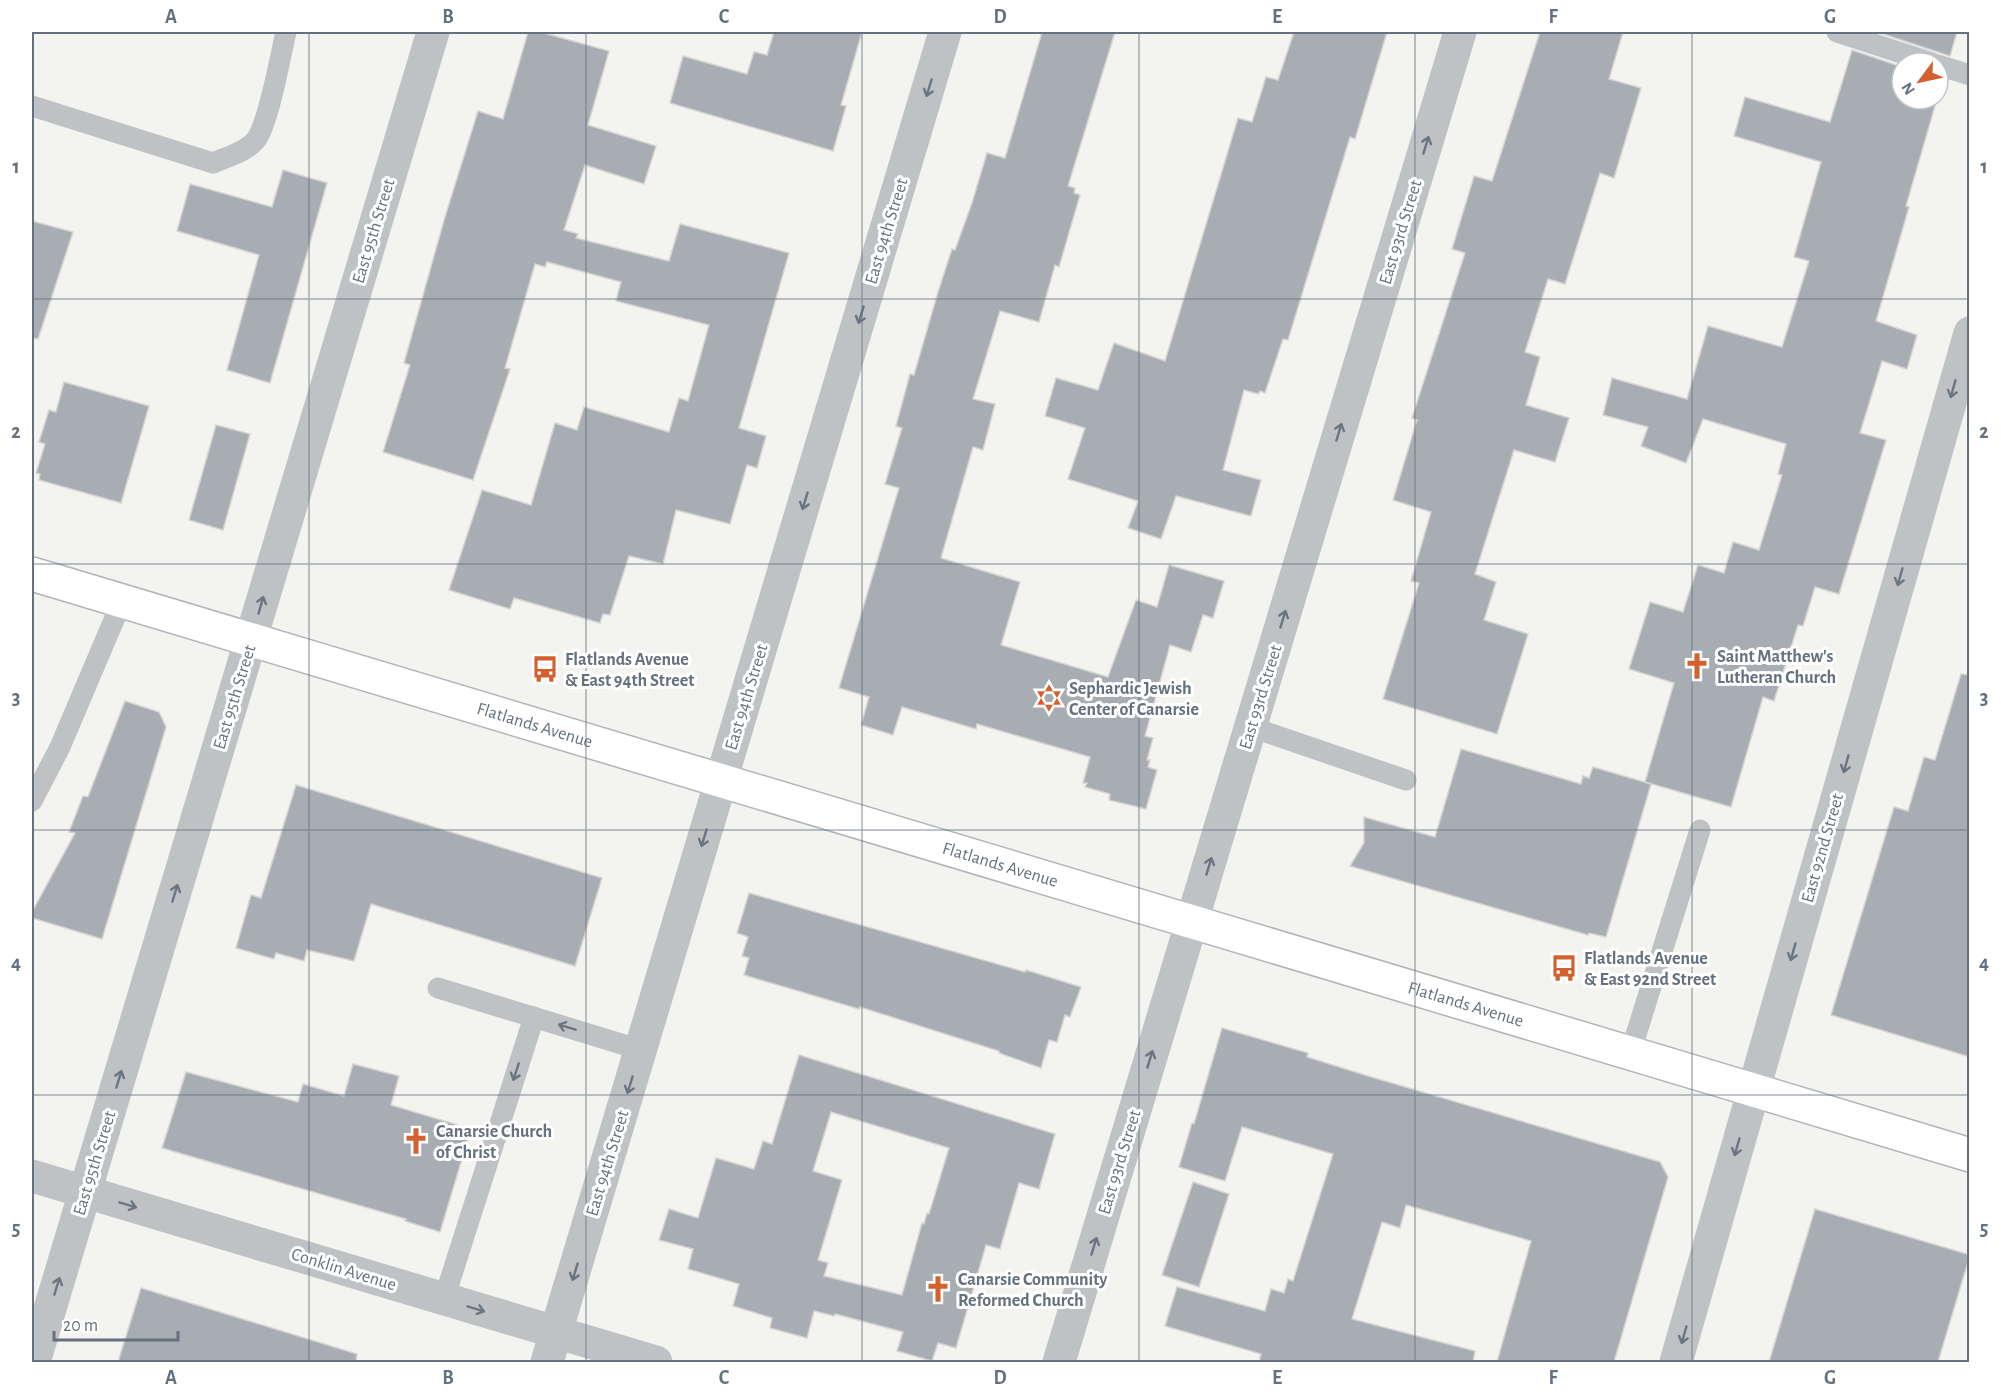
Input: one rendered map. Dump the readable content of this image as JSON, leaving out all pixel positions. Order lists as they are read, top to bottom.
{
  "streets": {
    "main road": ["Flatlands Avenue"],
    "street": [
      "East 95th Street",
      "East 94th Street",
      "East 93rd Street",
      "East 92nd Street",
      "Conklin Avenue"
    ]
  },
  "crossings": [
    ["East 95th Street", "Flatlands Avenue"],
    ["East 95th Street", "Conklin Avenue"],
    ["East 94th Street", "Flatlands Avenue"],
    ["East 94th Street", "Conklin Avenue"],
    ["East 93rd Street", "Flatlands Avenue"],
    ["Flatlands Avenue", "East 92nd Street"]
  ],
  "one_way": [
    "East 95th Street",
    "East 94th Street",
    "East 93rd Street",
    "East 92nd Street",
    "Conklin Avenue"
  ],
  "places": {
    "church": ["Saint Matthew's Lutheran Church", "Canarsie Church of Christ", "Canarsie Community Reformed Church"],
    "bus stop": ["Flatlands Avenue & East 94th Street", "Flatlands Avenue & East 92nd Street"],
    "synagogue": ["Sephardic Jewish Center of Canarsie"]
  },
  "scale_bar": "20 m",
  "north": "bottom left",
  "grid": {
    "columns": [
      "A",
      "B",
      "C",
      "D",
      "E",
      "F",
      "G"
    ],
    "rows": [
      "1",
      "2",
      "3",
      "4",
      "5"
    ]
  }
}
